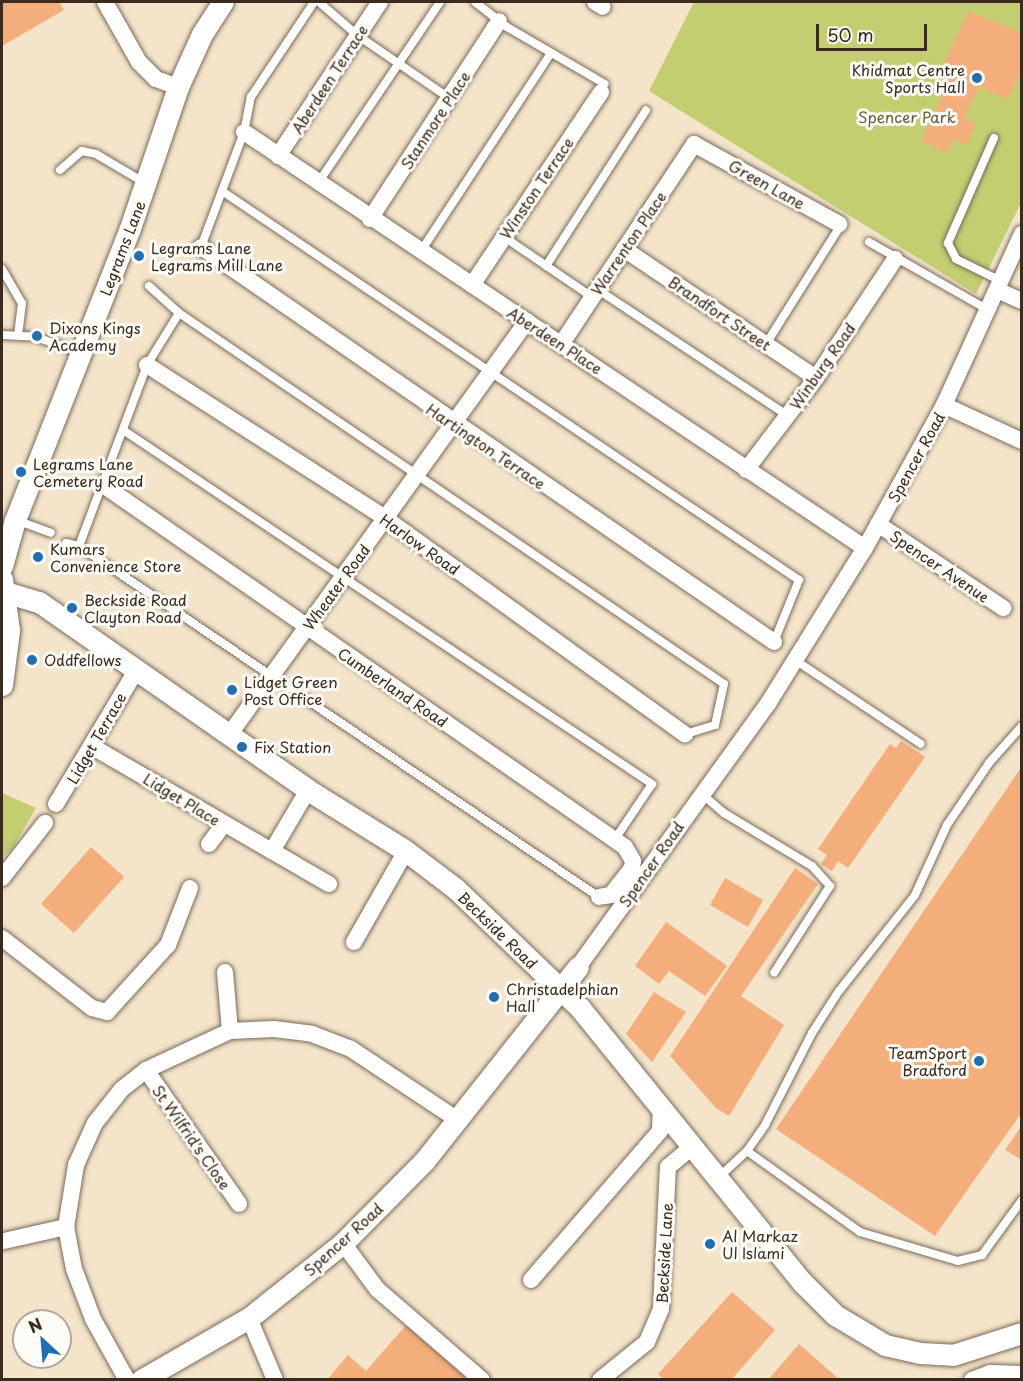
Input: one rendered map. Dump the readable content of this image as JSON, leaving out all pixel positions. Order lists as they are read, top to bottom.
{
  "streets": {
    "street": [
      "Aberdeen Terrace",
      "Stanmore Place",
      "Green Lane",
      "Winston Terrace",
      "Warrenton Place",
      "Legrams Lane",
      "Brandfort Street",
      "Aberdeen Place",
      "Winburg Road",
      "Hartington Terrace",
      "Spencer Road",
      "Harlow Road",
      "Spencer Avenue",
      "Wheater Road",
      "Cumberland Road",
      "Lidget Terrace",
      "Lidget Place",
      "Beckside Road",
      "St Wilfrid's Close",
      "Beckside Lane"
    ]
  },
  "crossings": [
    ["Aberdeen Terrace", "Aberdeen Place"],
    ["Stanmore Place", "Aberdeen Place"],
    ["Green Lane", "Warrenton Place"],
    ["Winston Terrace", "Aberdeen Place"],
    ["Warrenton Place", "Brandfort Street"],
    ["Warrenton Place", "Aberdeen Place"],
    ["Legrams Lane", "Beckside Road"],
    ["Brandfort Street", "Winburg Road"],
    ["Aberdeen Place", "Winburg Road"],
    ["Aberdeen Place", "Spencer Road"],
    ["Aberdeen Place", "Wheater Road"],
    ["Hartington Terrace", "Wheater Road"],
    ["Spencer Road", "Spencer Avenue"],
    ["Spencer Road", "Beckside Road"],
    ["Harlow Road", "Wheater Road"],
    ["Wheater Road", "Cumberland Road"],
    ["Wheater Road", "Beckside Road"],
    ["Lidget Terrace", "Lidget Place"],
    ["Lidget Terrace", "Beckside Road"],
    ["Beckside Road", "Beckside Lane"]
  ],
  "parks": ["Spencer Park"],
  "places": [
    "Khidmat Centre Sports Hall",
    "Legrams Lane Legrams Mill Lane",
    "Dixons Kings Academy",
    "Legrams Lane Cemetery Road",
    "Kumars Convenience Store",
    "Beckside Road Clayton Road",
    "Oddfellows",
    "Lidget Green Post Office",
    "Fix Station",
    "Christadelphian Hall",
    "TeamSport Bradford",
    "Al Markaz Ul Islami"
  ],
  "scale_bar": "50 m",
  "north": "top left"
}
